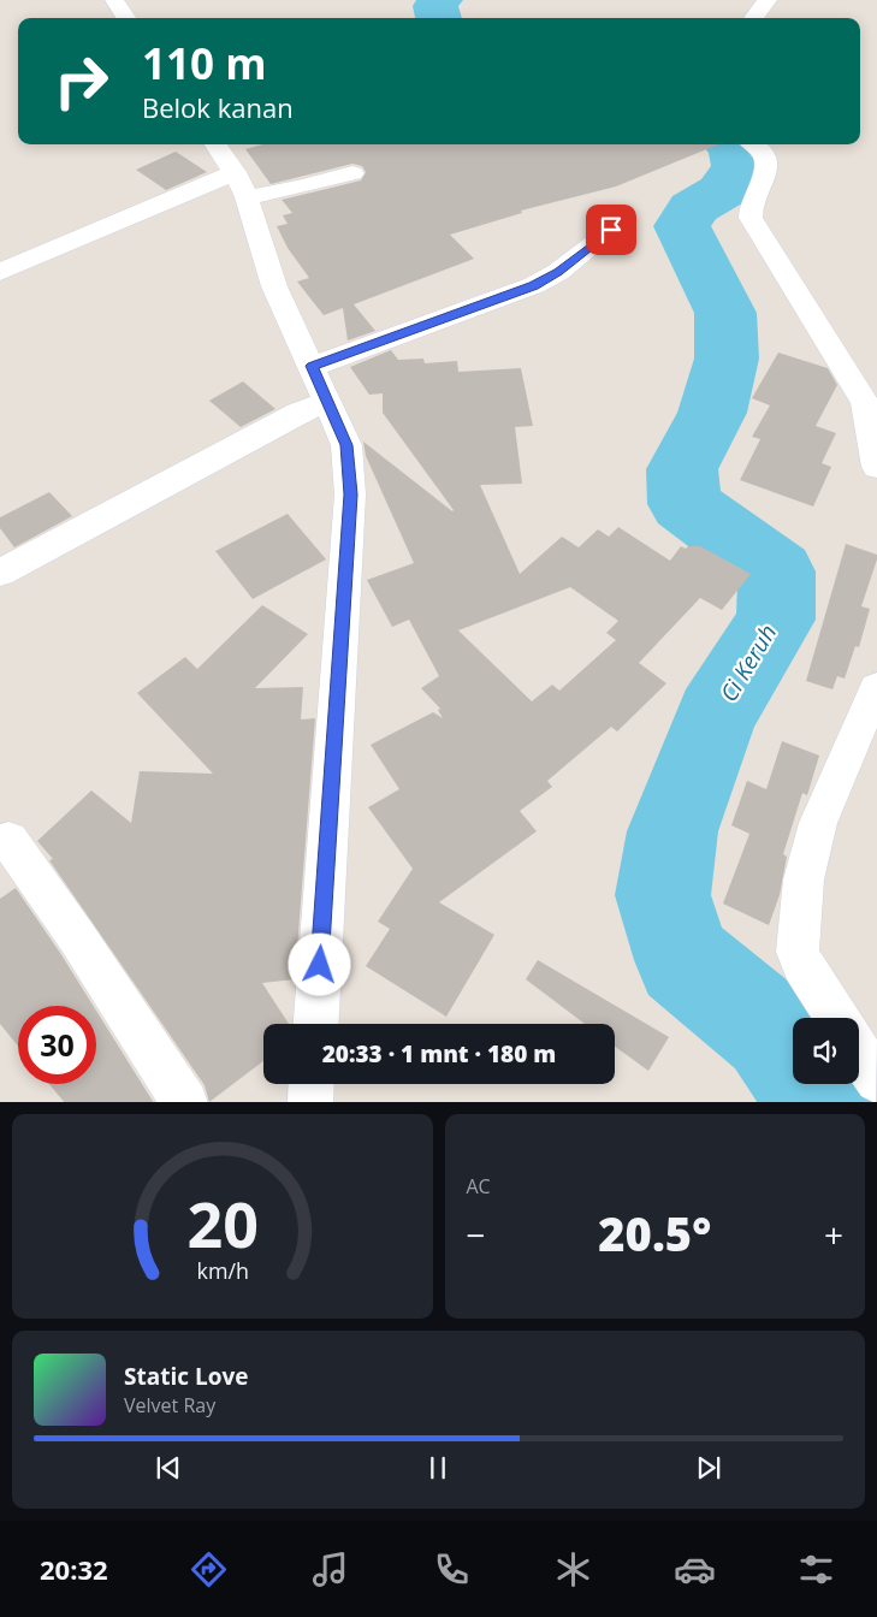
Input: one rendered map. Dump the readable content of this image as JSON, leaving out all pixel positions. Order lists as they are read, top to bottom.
{
  "water": ["Ci Keruh"],
  "page": {
    "turn": ["110 m", "Belok kanan"],
    "limit": "30",
    "trip": "20:33 · 1 mnt · 180 m",
    "tile": "AC",
    "heat": ["−", "20.5°", "+"],
    "song": ["Static Love", "Velvet Ray"],
    "tabs": "20:32",
    "gauge": ["20", "km/h"]
  }
}
